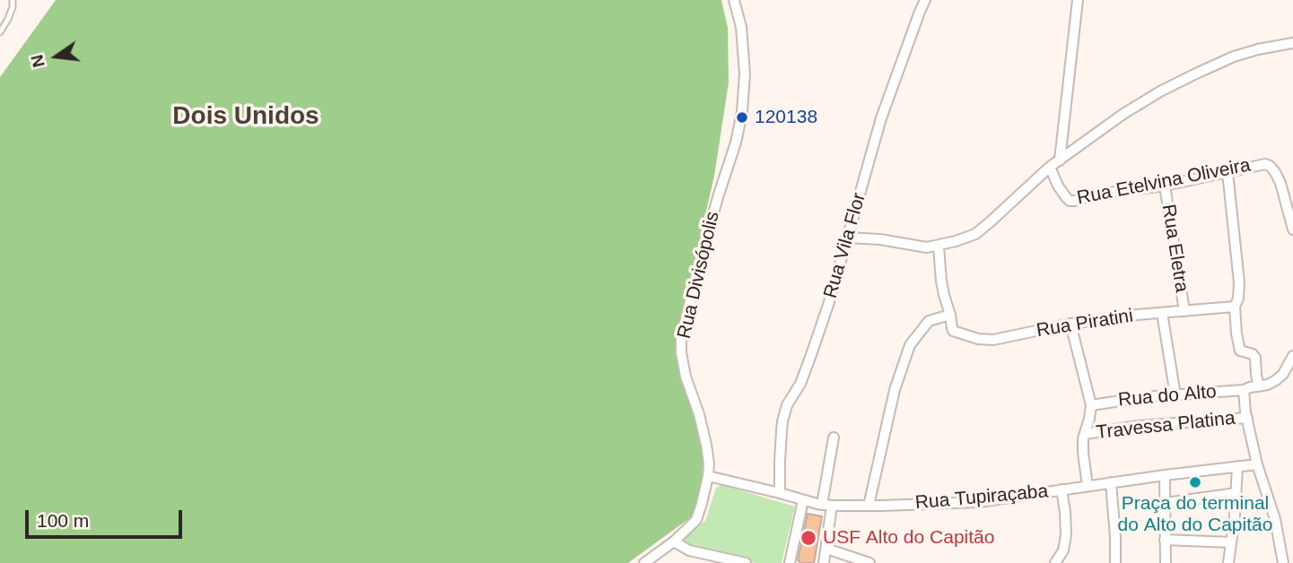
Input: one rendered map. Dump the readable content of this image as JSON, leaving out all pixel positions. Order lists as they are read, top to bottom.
{
  "streets": {
    "street": [
      "Rua Etelvina Oliveira",
      "Rua Vila Flor",
      "Rua Eletra",
      "Rua Divisópolis",
      "Rua Piratini",
      "Rua do Alto",
      "Travessa Platina",
      "Rua Tupiraçaba"
    ]
  },
  "crossings": [
    ["Rua Etelvina Oliveira", "Rua Eletra"],
    ["Rua Vila Flor", "Rua Tupiraçaba"],
    ["Rua Eletra", "Rua Piratini"],
    ["Rua Divisópolis", "Rua Tupiraçaba"]
  ],
  "districts": ["Dois Unidos"],
  "places": ["120138", "Praça do terminal do Alto do Capitão", "USF Alto do Capitão"],
  "scale_bar": "100 m",
  "north": "left"
}
